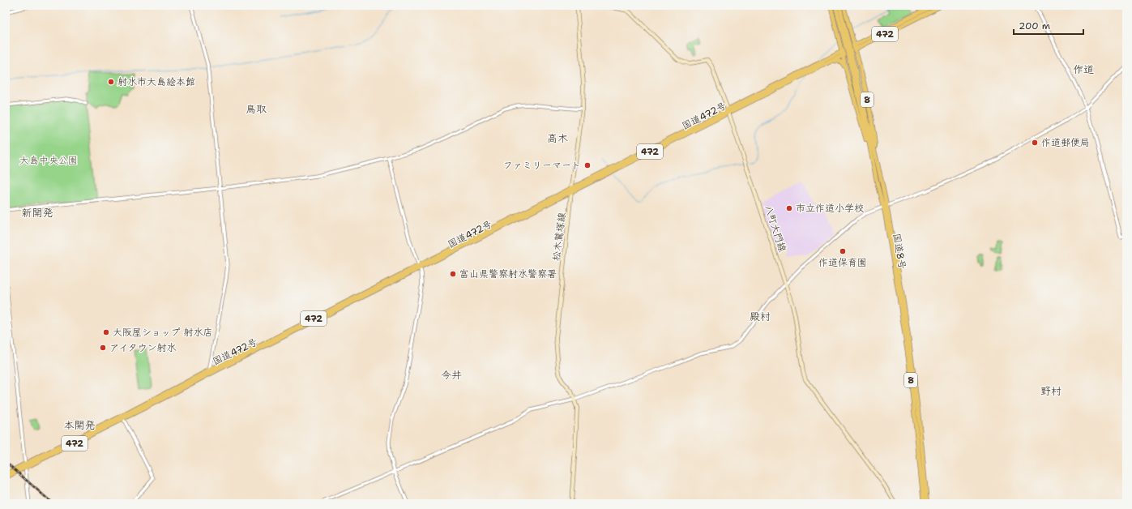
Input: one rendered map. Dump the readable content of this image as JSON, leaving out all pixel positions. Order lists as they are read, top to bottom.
{
  "streets": {
    "highway": [
      "472",
      "8",
      "国道472号",
      "国道8号"
    ],
    "main road": ["八町大門線", "松木鷲塚線"]
  },
  "crossings": [
    ["8", "国道472号"],
    ["8", "国道8号"],
    ["国道472号", "八町大門線"],
    ["国道472号", "松木鷲塚線"]
  ],
  "districts": [
    "作道",
    "鳥取",
    "高木",
    "新開発",
    "殿村",
    "今井",
    "野村",
    "本開発"
  ],
  "parks": ["大島中央公園"],
  "places": [
    "射水市大島絵本館",
    "作道郵便局",
    "ファミリーマート",
    "市立作道小学校",
    "作道保育園",
    "富山県警察射水警察署",
    "大阪屋ショップ 射水店",
    "アイタウン射水"
  ],
  "scale_bar": "200 m"
}
